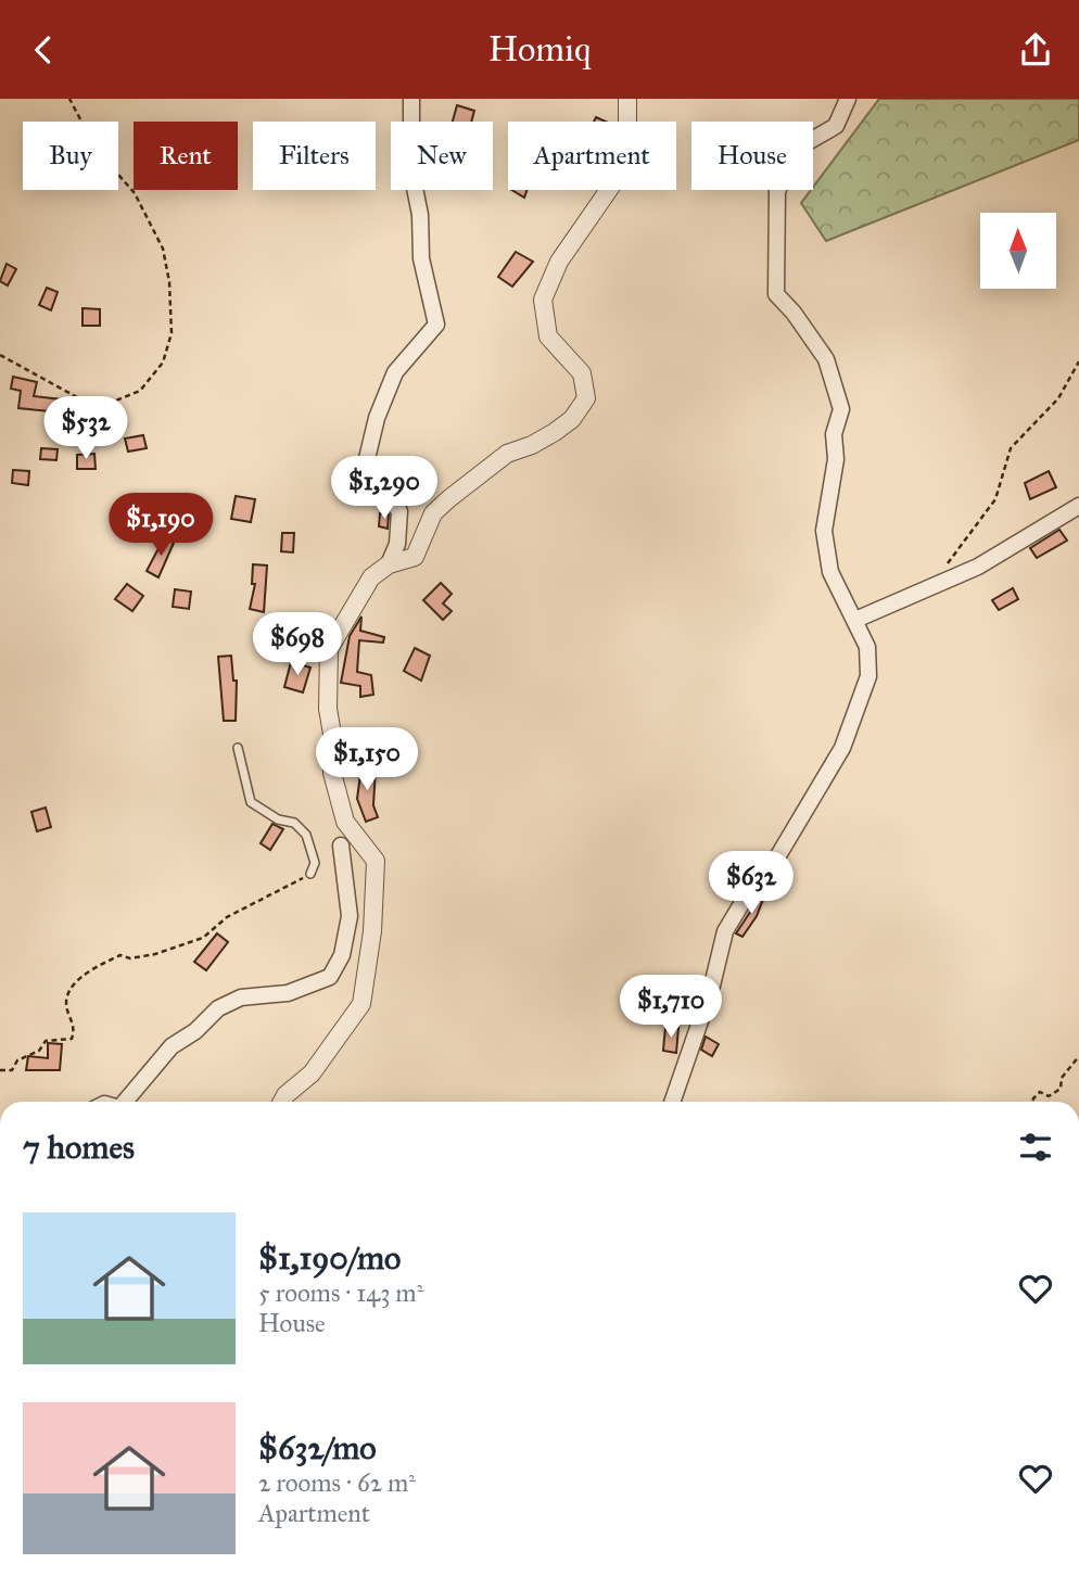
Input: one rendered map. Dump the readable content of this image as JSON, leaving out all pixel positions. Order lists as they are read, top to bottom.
{
  "north": "top",
  "page": {
    "header": "Homiq",
    "chip": [
      "Buy",
      "Rent",
      "Filters",
      "New",
      "Apartment",
      "House"
    ],
    "price": [
      "$532",
      "$1,290",
      "$1,190",
      "$698",
      "$1,150",
      "$632",
      "$1,710"
    ],
    "heading": "7 homes",
    "list": [
      {
        "name": "$1,190/mo",
        "note": "5 rooms · 143 m² · House"
      },
      {
        "name": "$632/mo",
        "note": "2 rooms · 62 m² · Apartment"
      }
    ]
  }
}
